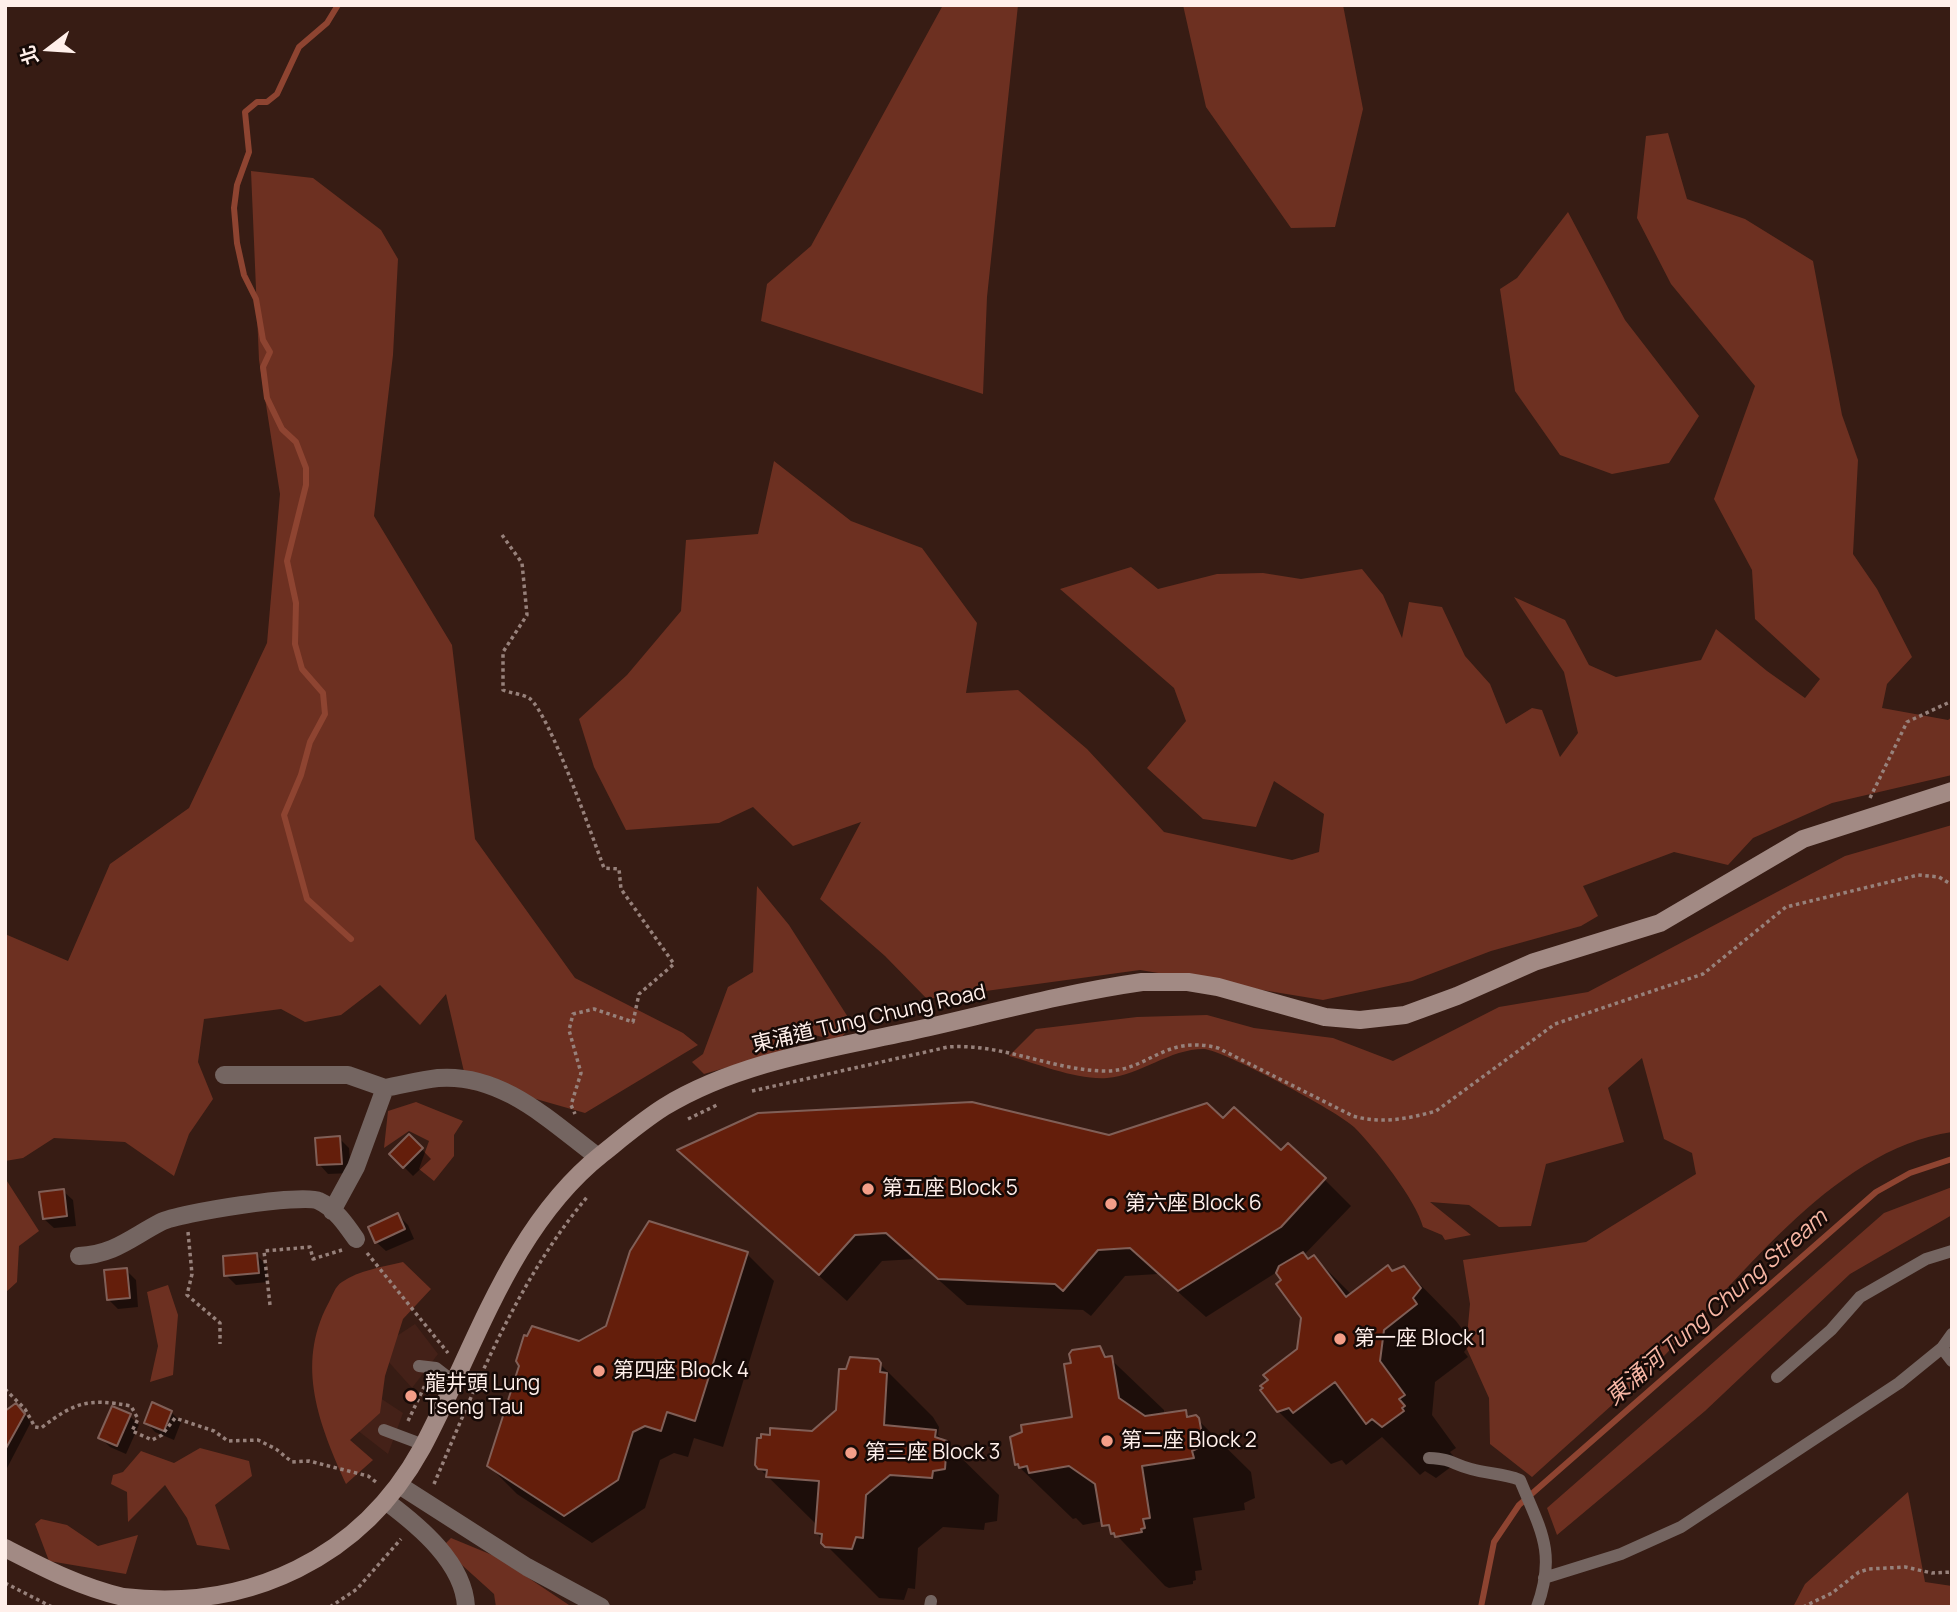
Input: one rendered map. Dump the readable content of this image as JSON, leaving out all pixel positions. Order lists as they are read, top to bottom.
{
  "streets": {
    "main road": ["東涌道 Tung Chung Road"]
  },
  "water": ["東涌河 Tung Chung Stream"],
  "places": [
    "第五座 Block 5",
    "第六座 Block 6",
    "第一座 Block 1",
    "第四座 Block 4",
    "龍井頭 Lung Tseng Tau",
    "第二座 Block 2",
    "第三座 Block 3"
  ],
  "north": "left"
}
